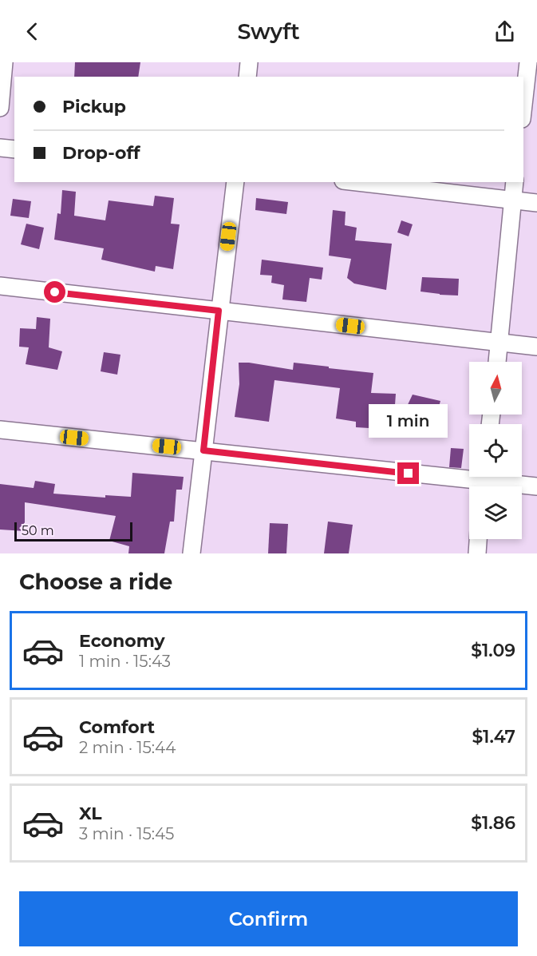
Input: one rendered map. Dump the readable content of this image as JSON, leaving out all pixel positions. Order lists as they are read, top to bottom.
{
  "scale_bar": "50 m",
  "north": "top",
  "page": {
    "header": "Swyft",
    "banner": ["Pickup", "Drop-off"],
    "bubble": "1 min",
    "scale": "50 m",
    "heading": "Choose a ride",
    "list": [
      {
        "name": "Economy",
        "note": "1 min · 15:43",
        "value": "$1.09"
      },
      {
        "name": "Comfort",
        "note": "2 min · 15:44",
        "value": "$1.47"
      },
      {
        "name": "XL",
        "note": "3 min · 15:45",
        "value": "$1.86"
      }
    ],
    "buttons": "Confirm"
  }
}
